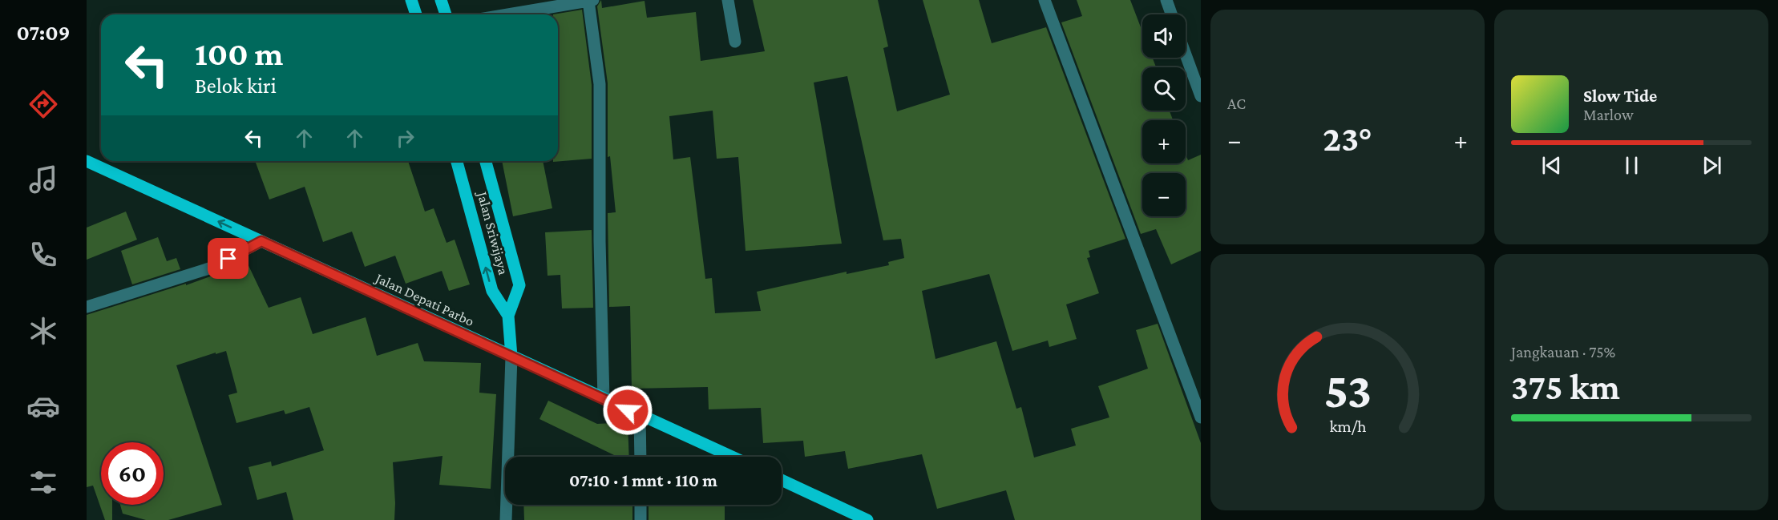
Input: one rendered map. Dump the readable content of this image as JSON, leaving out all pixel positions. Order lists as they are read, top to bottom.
{
  "streets": {
    "main road": ["Jalan Sriwijaya", "Jalan Depati Parbo"]
  },
  "crossings": [
    ["Jalan Sriwijaya", "Jalan Depati Parbo"]
  ],
  "page": {
    "tabs": "07:09",
    "tile": [
      "AC",
      ["Jangkauan · 75%", "375 km"]
    ],
    "map_buttons": ["+", "−"],
    "turn": ["100 m", "Belok kiri"],
    "song": ["Slow Tide", "Marlow"],
    "heat": ["−", "23°", "+"],
    "limit": "60",
    "trip": "07:10 · 1 mnt · 110 m",
    "gauge": ["53", "km/h"]
  }
}
